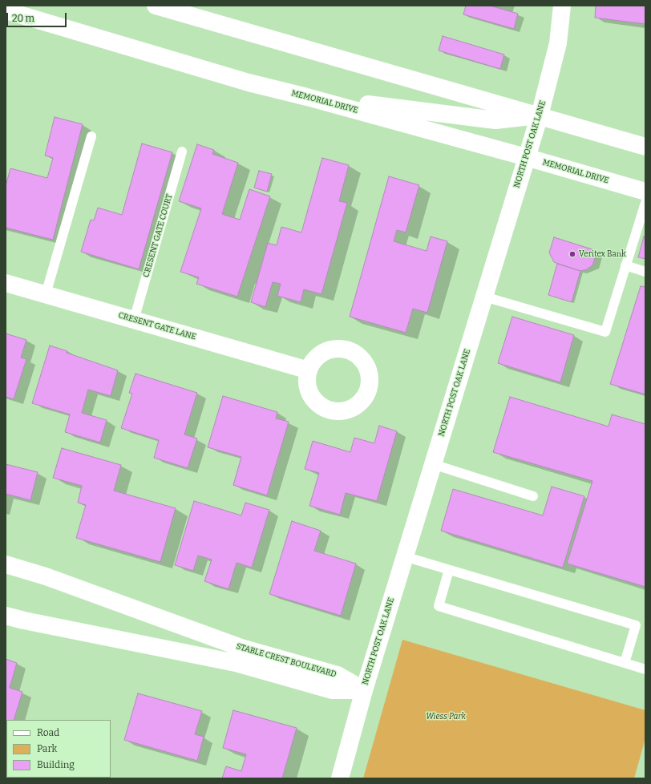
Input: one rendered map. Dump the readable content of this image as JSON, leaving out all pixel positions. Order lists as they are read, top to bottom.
{
  "streets": {
    "street": [
      "MEMORIAL DRIVE",
      "NORTH POST OAK LANE",
      "CRESENT GATE LANE",
      "STABLE CREST BOULEVARD"
    ],
    "lane": ["CRESENT GATE COURT"]
  },
  "crossings": [
    ["MEMORIAL DRIVE", "NORTH POST OAK LANE"],
    ["NORTH POST OAK LANE", "STABLE CREST BOULEVARD"],
    ["CRESENT GATE COURT", "CRESENT GATE LANE"]
  ],
  "parks": ["Wiess Park"],
  "places": ["Veritex Bank"],
  "legend": ["Road", "Park", "Building"],
  "scale_bar": "20 m"
}
